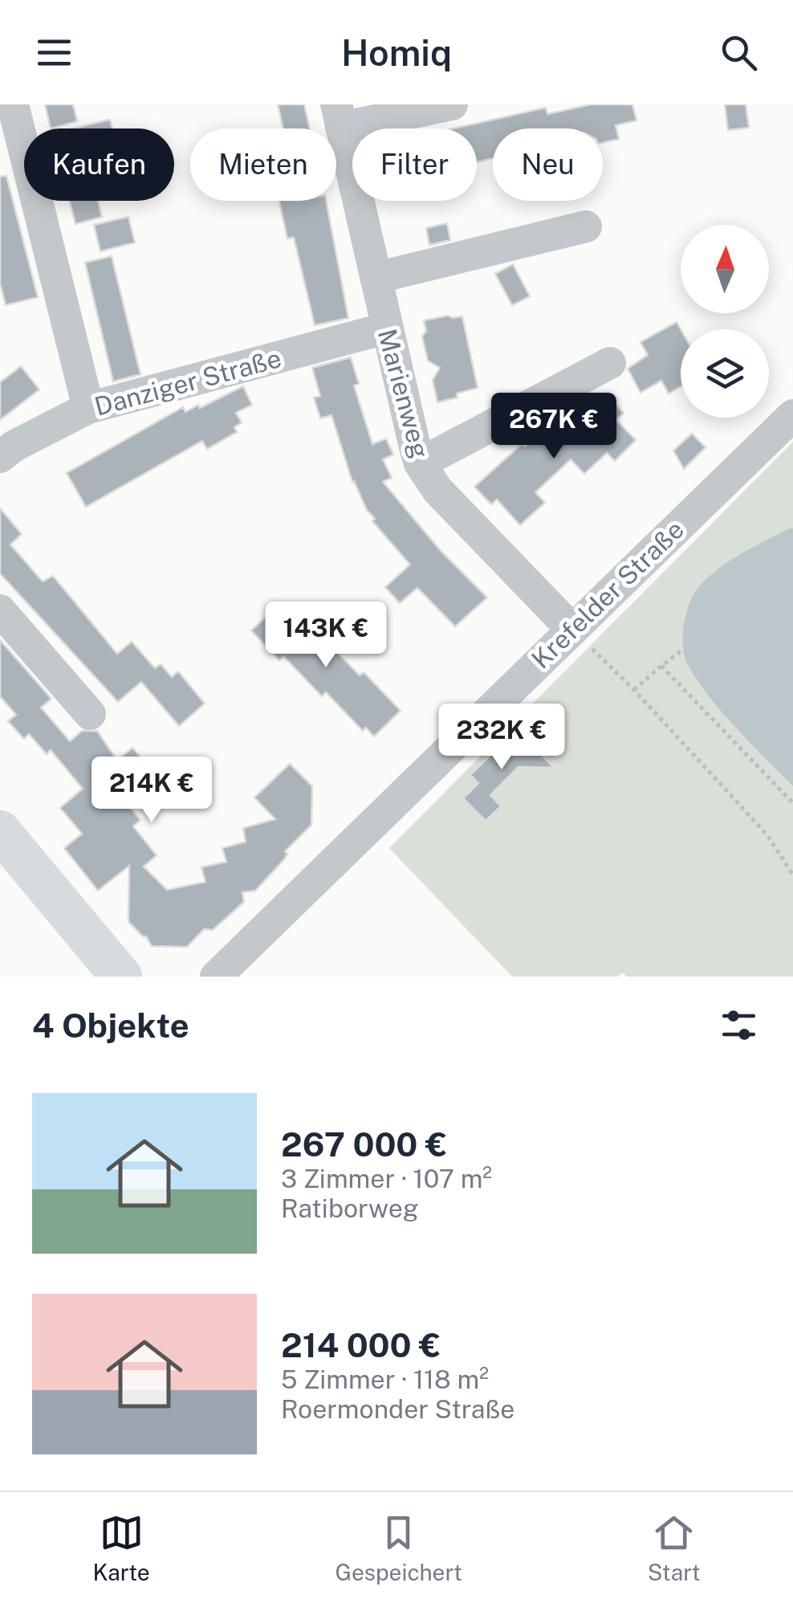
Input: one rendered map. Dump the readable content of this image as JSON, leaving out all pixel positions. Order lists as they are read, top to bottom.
{
  "streets": {
    "street": ["Danziger Straße", "Marienweg", "Krefelder Straße"]
  },
  "crossings": [
    ["Danziger Straße", "Marienweg"],
    ["Marienweg", "Krefelder Straße"]
  ],
  "north": "top",
  "page": {
    "header": "Homiq",
    "chip": [
      "Kaufen",
      "Mieten",
      "Filter",
      "Neu"
    ],
    "price": [
      "267K €",
      "143K €",
      "232K €",
      "214K €"
    ],
    "heading": "4 Objekte",
    "list": [
      {
        "name": "267 000 €",
        "note": "3 Zimmer · 107 m² · Ratiborweg"
      },
      {
        "name": "214 000 €",
        "note": "5 Zimmer · 118 m² · Roermonder Straße"
      }
    ],
    "tabs": ["Karte", "Gespeichert", "Start"]
  }
}
